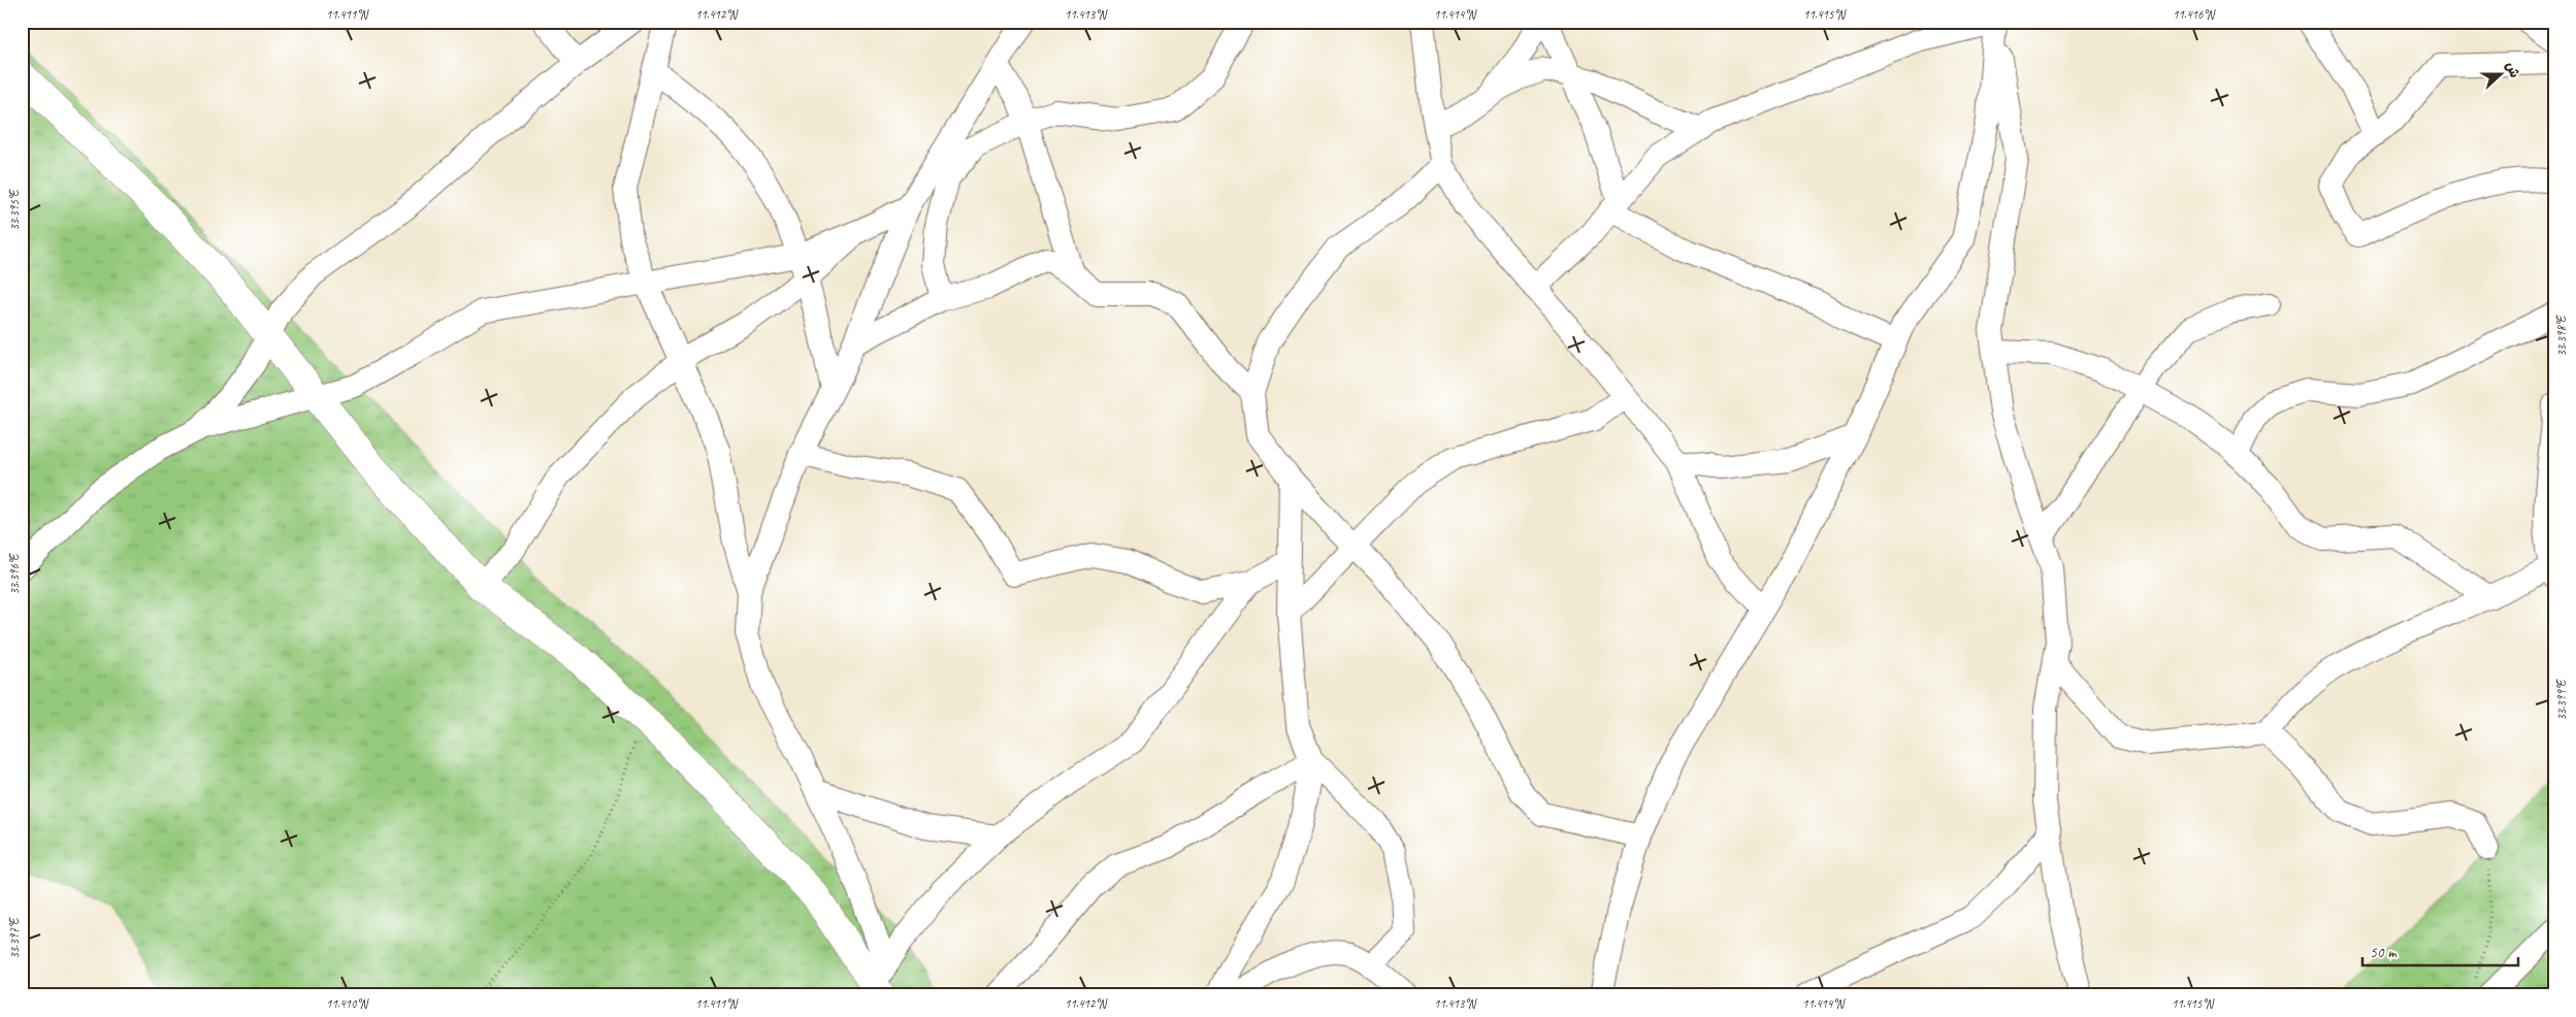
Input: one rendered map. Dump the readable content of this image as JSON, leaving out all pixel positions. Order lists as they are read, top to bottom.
{
  "scale_bar": "50 m",
  "north": "right",
  "coordinates": [
    "11.411°N",
    "11.412°N",
    "11.413°N",
    "11.414°N",
    "11.415°N",
    "11.416°N",
    "33.395°E",
    "33.398°E",
    "33.396°E",
    "33.399°E",
    "33.397°E",
    "11.410°N"
  ]
}
